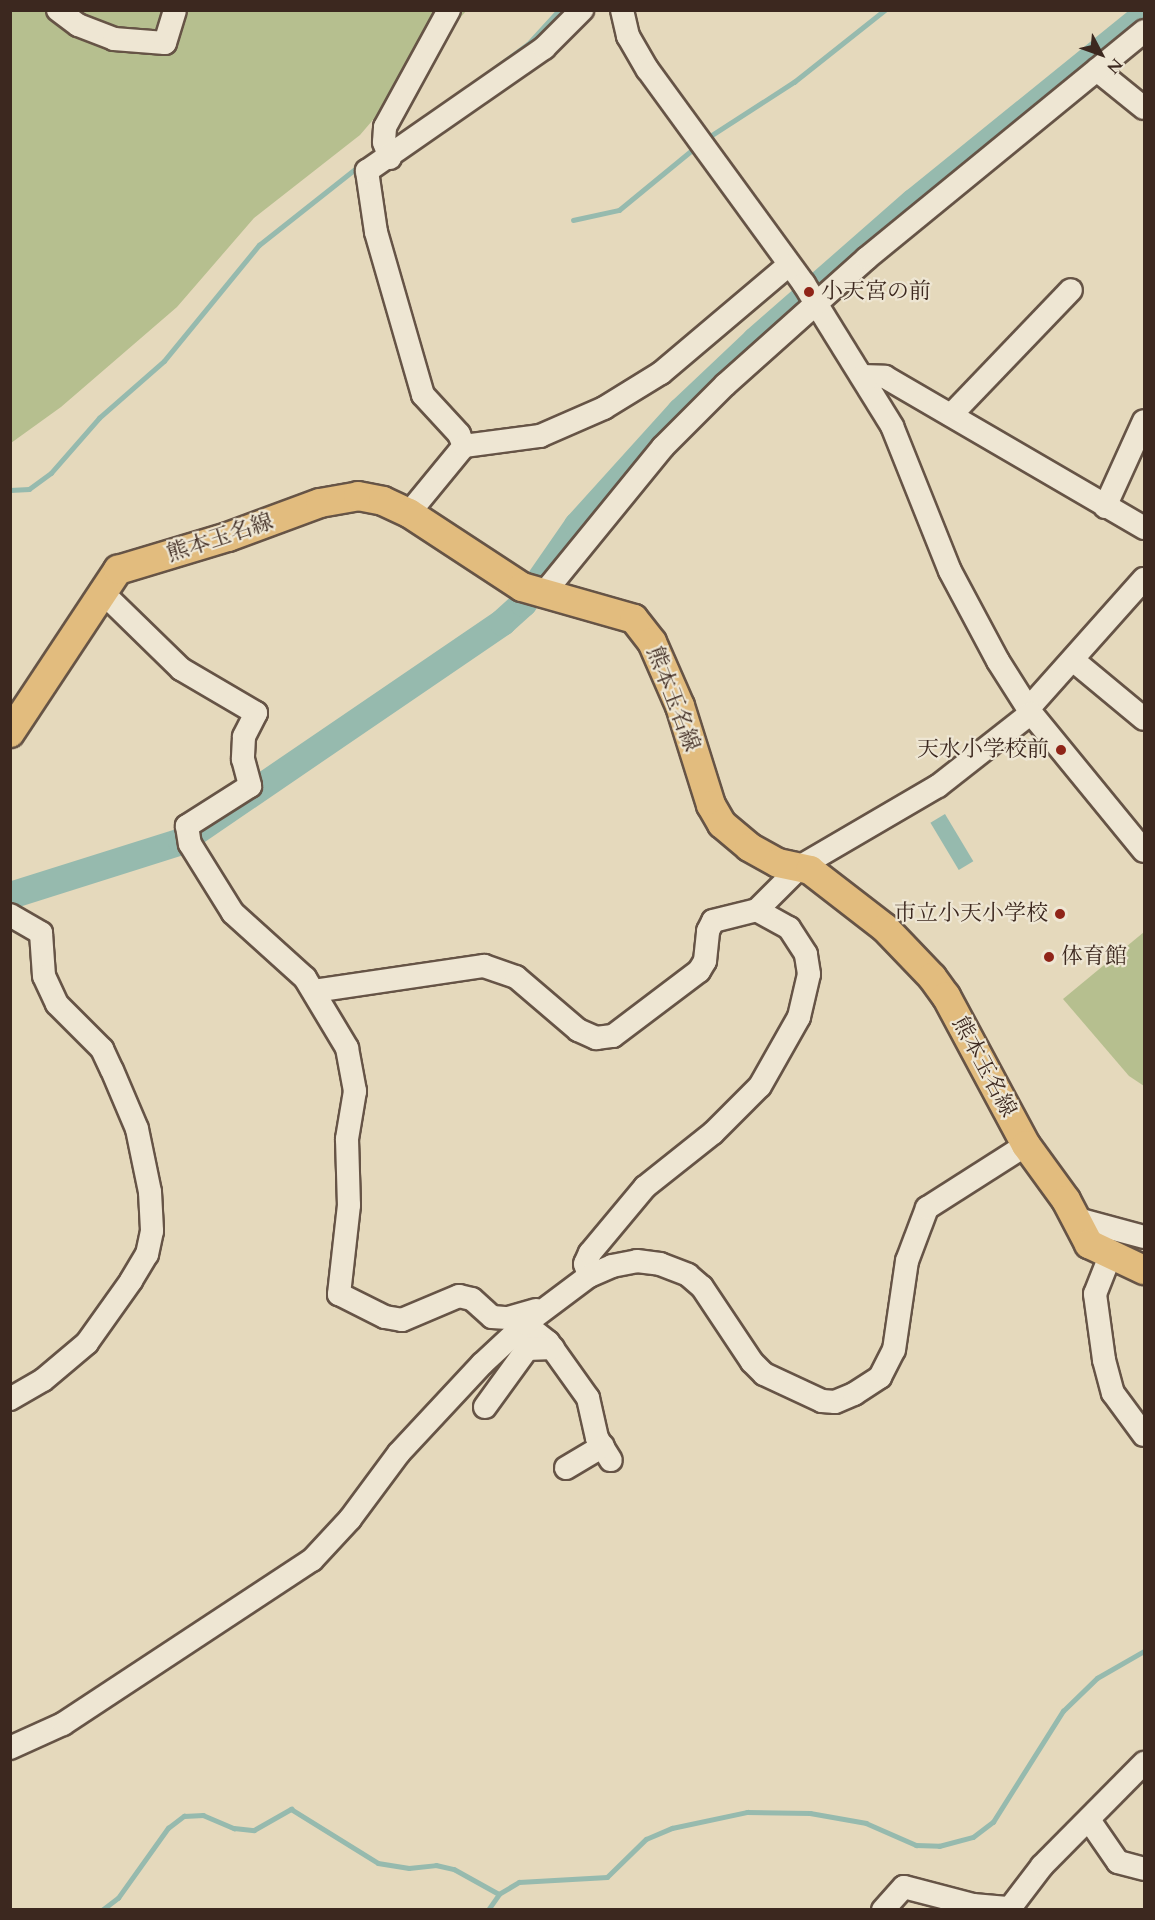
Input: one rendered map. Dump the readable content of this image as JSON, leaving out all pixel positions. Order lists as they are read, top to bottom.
{
  "streets": {
    "main road": ["熊本玉名線"]
  },
  "places": [
    "小天宮の前",
    "天水小学校前",
    "市立小天小学校",
    "体育館"
  ],
  "north": "bottom right"
}
